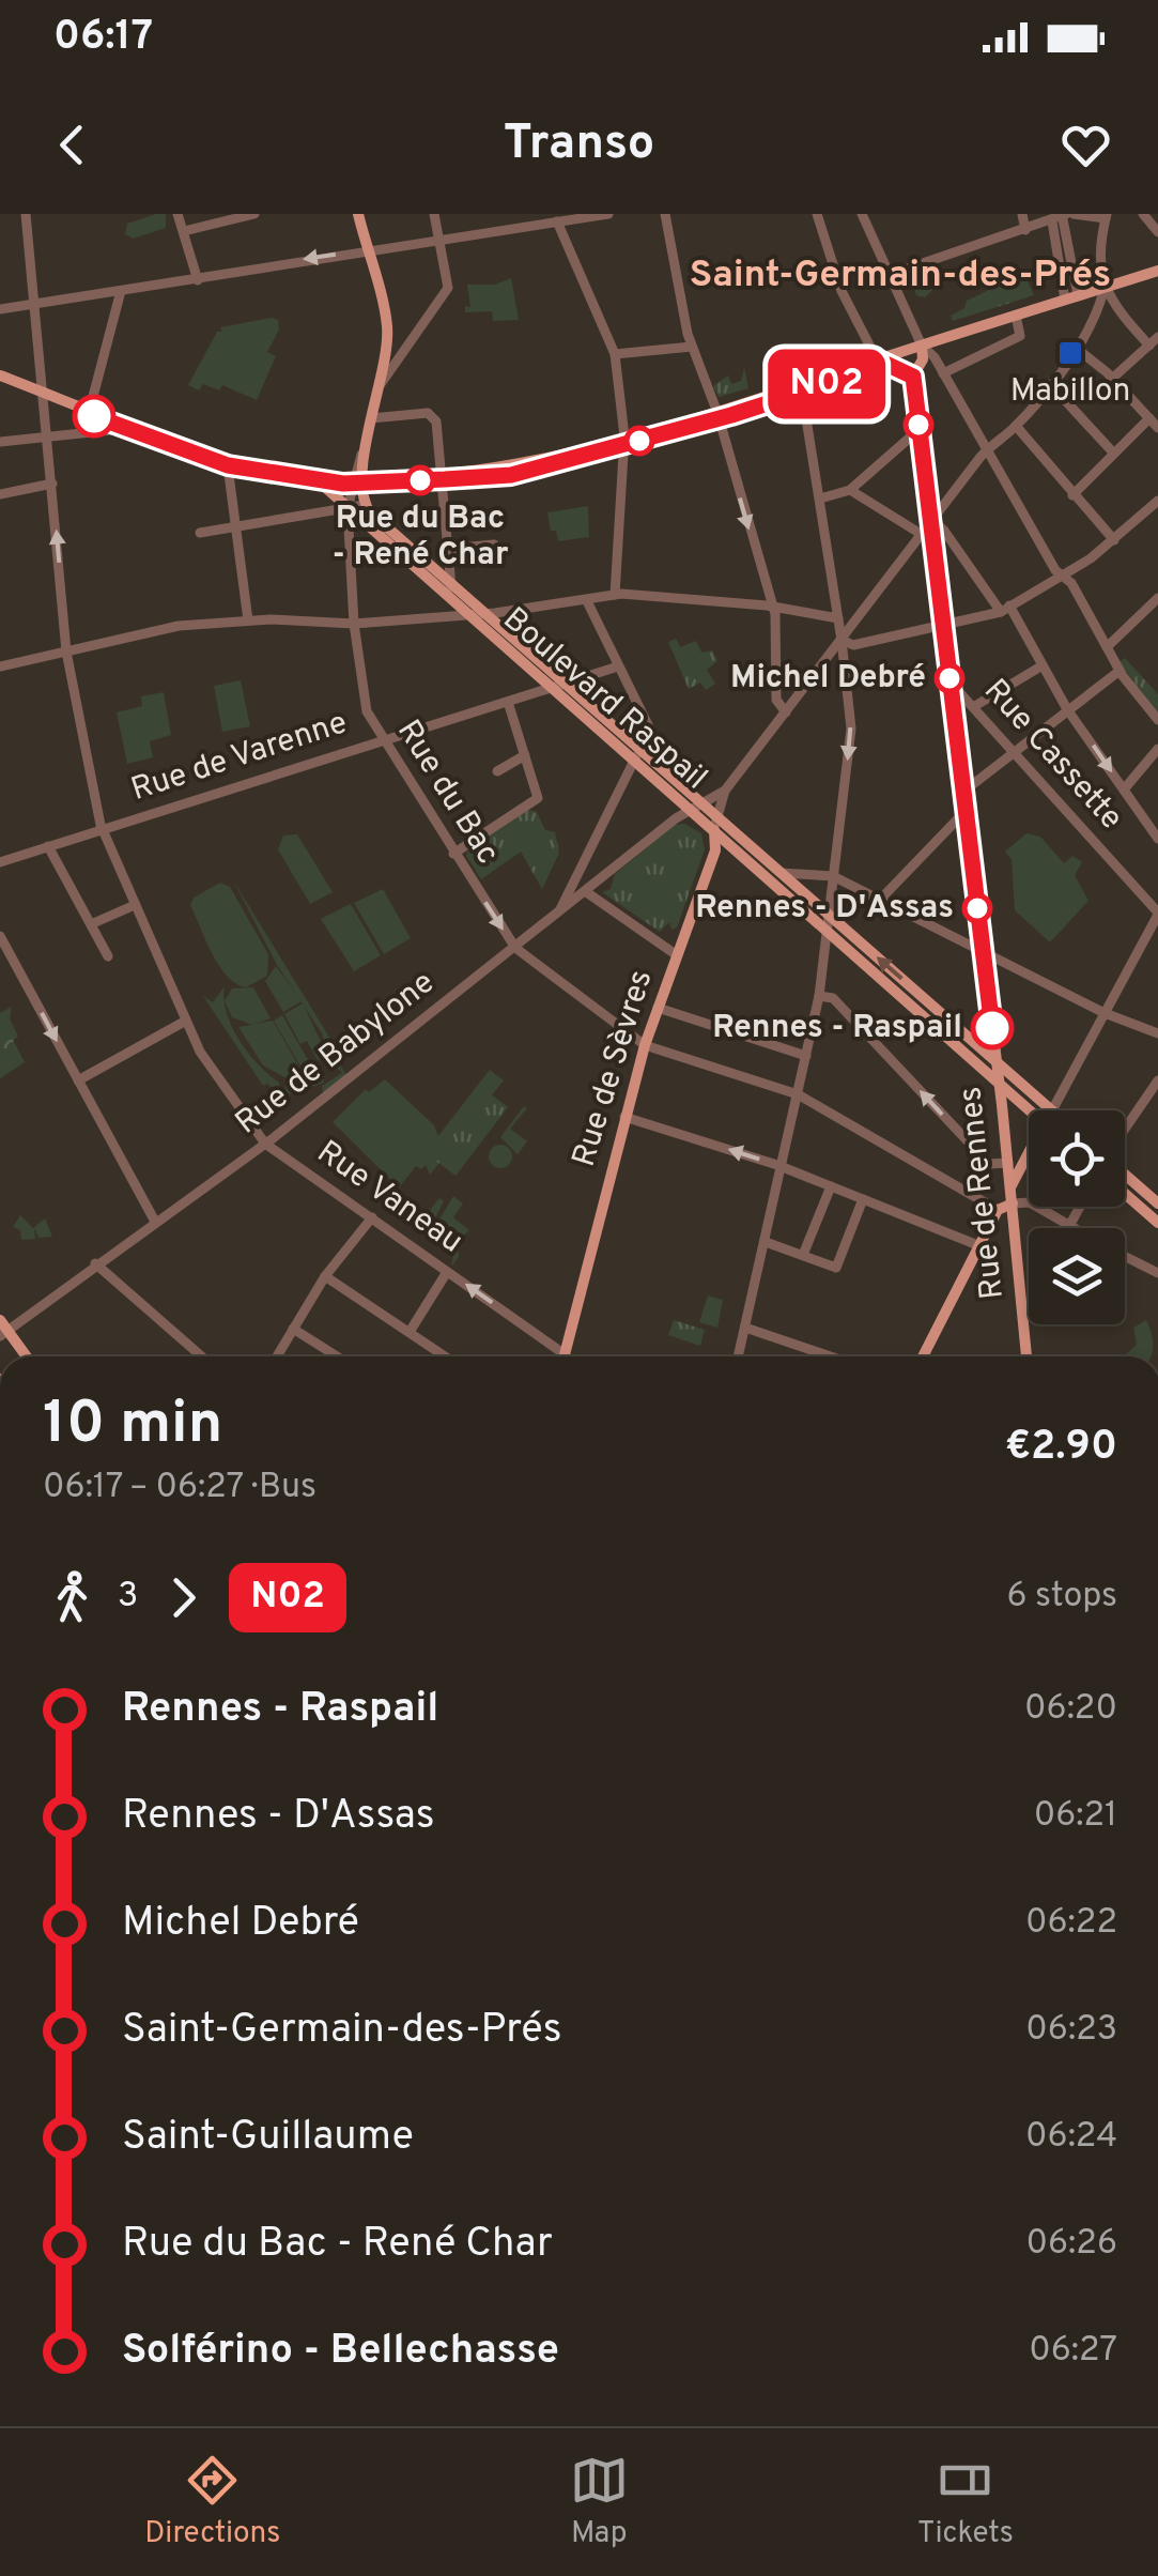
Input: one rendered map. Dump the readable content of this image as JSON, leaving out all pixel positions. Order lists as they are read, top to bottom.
{
  "streets": {
    "main road": [
      "Boulevard Raspail",
      "Rue du Bac",
      "Rue de Sèvres",
      "Rue de Rennes"
    ],
    "street": [
      "Rue Cassette",
      "Rue de Varenne",
      "Rue de Babylone",
      "Rue Vaneau"
    ]
  },
  "crossings": [
    ["Boulevard Raspail", "Rue de Varenne"],
    ["Boulevard Raspail", "Rue du Bac"],
    ["Boulevard Raspail", "Rue de Babylone"],
    ["Boulevard Raspail", "Rue de Sèvres"],
    ["Boulevard Raspail", "Rue de Rennes"],
    ["Rue Cassette", "Rue de Rennes"],
    ["Rue de Varenne", "Rue du Bac"],
    ["Rue de Varenne", "Rue Vaneau"],
    ["Rue du Bac", "Rue de Babylone"],
    ["Rue du Bac", "Rue de Sèvres"],
    ["Rue de Babylone", "Rue de Sèvres"],
    ["Rue de Babylone", "Rue Vaneau"],
    ["Rue de Sèvres", "Rue de Rennes"]
  ],
  "districts": ["Saint-Germain-des-Prés"],
  "places": {
    "transit": ["Mabillon"],
    "other": [
      "Rue du Bac - René Char",
      "Michel Debré",
      "Rennes - D'Assas",
      "Rennes - Raspail"
    ]
  },
  "lines": ["bus line N02"],
  "page": {
    "status": "06:17",
    "header": "Transo",
    "on_map": "N02",
    "heading": ["10 min", "06:17 – 06:27 · Bus", "€2.90"],
    "legs": ["3", "N02", "6 stops"],
    "list": [
      {
        "name": "Rennes - Raspail",
        "value": "06:20"
      },
      {
        "name": "Rennes - D'Assas",
        "value": "06:21"
      },
      {
        "name": "Michel Debré",
        "value": "06:22"
      },
      {
        "name": "Saint-Germain-des-Prés",
        "value": "06:23"
      },
      {
        "name": "Saint-Guillaume",
        "value": "06:24"
      },
      {
        "name": "Rue du Bac - René Char",
        "value": "06:26"
      },
      {
        "name": "Solférino - Bellechasse",
        "value": "06:27"
      }
    ],
    "tabs": ["Directions", "Map", "Tickets"]
  }
}
